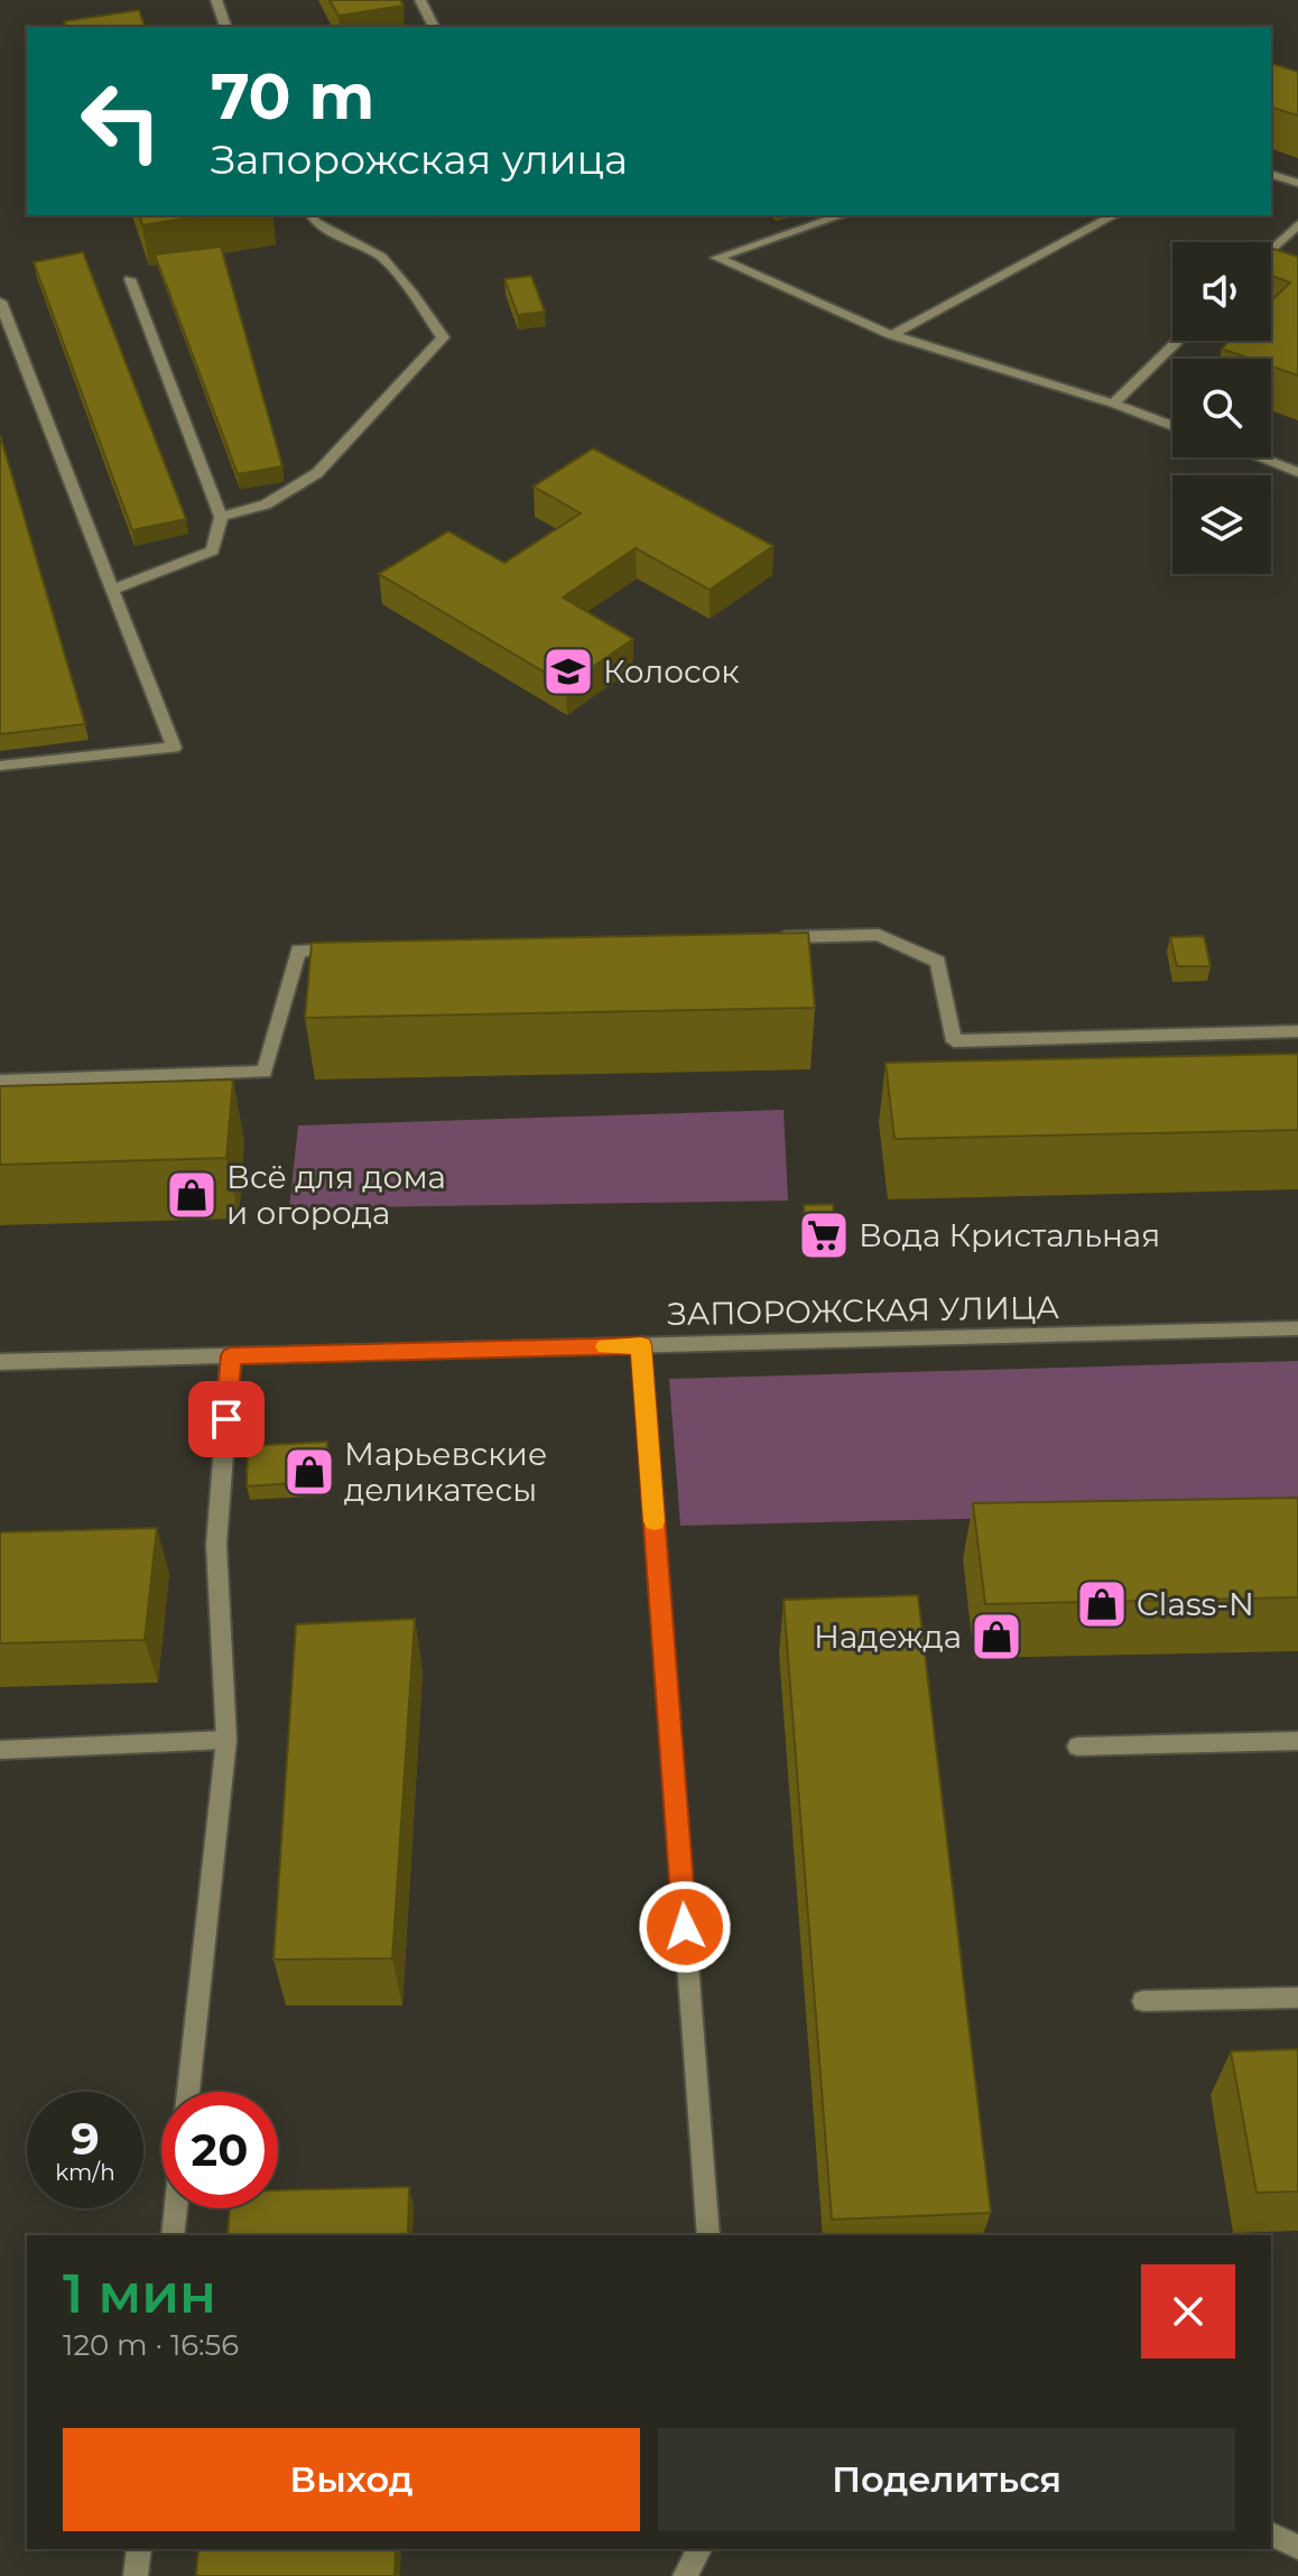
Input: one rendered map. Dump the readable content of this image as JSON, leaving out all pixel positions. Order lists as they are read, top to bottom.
{
  "streets": {
    "street": ["ЗАПОРОЖСКАЯ УЛИЦА"]
  },
  "places": {
    "school or university": ["Колосок"],
    "shop": [
      "Всё для дома и огорода",
      "Марьевские деликатесы",
      "Class-N",
      "Надежда"
    ],
    "supermarket": ["Вода Кристальная"]
  },
  "page": {
    "turn": ["70 m", "Запорожская улица"],
    "speed": "9 km/h",
    "limit": "20",
    "heading": ["1 мин", "120 m · 16:56"],
    "buttons": ["Выход", "Поделиться"]
  }
}
